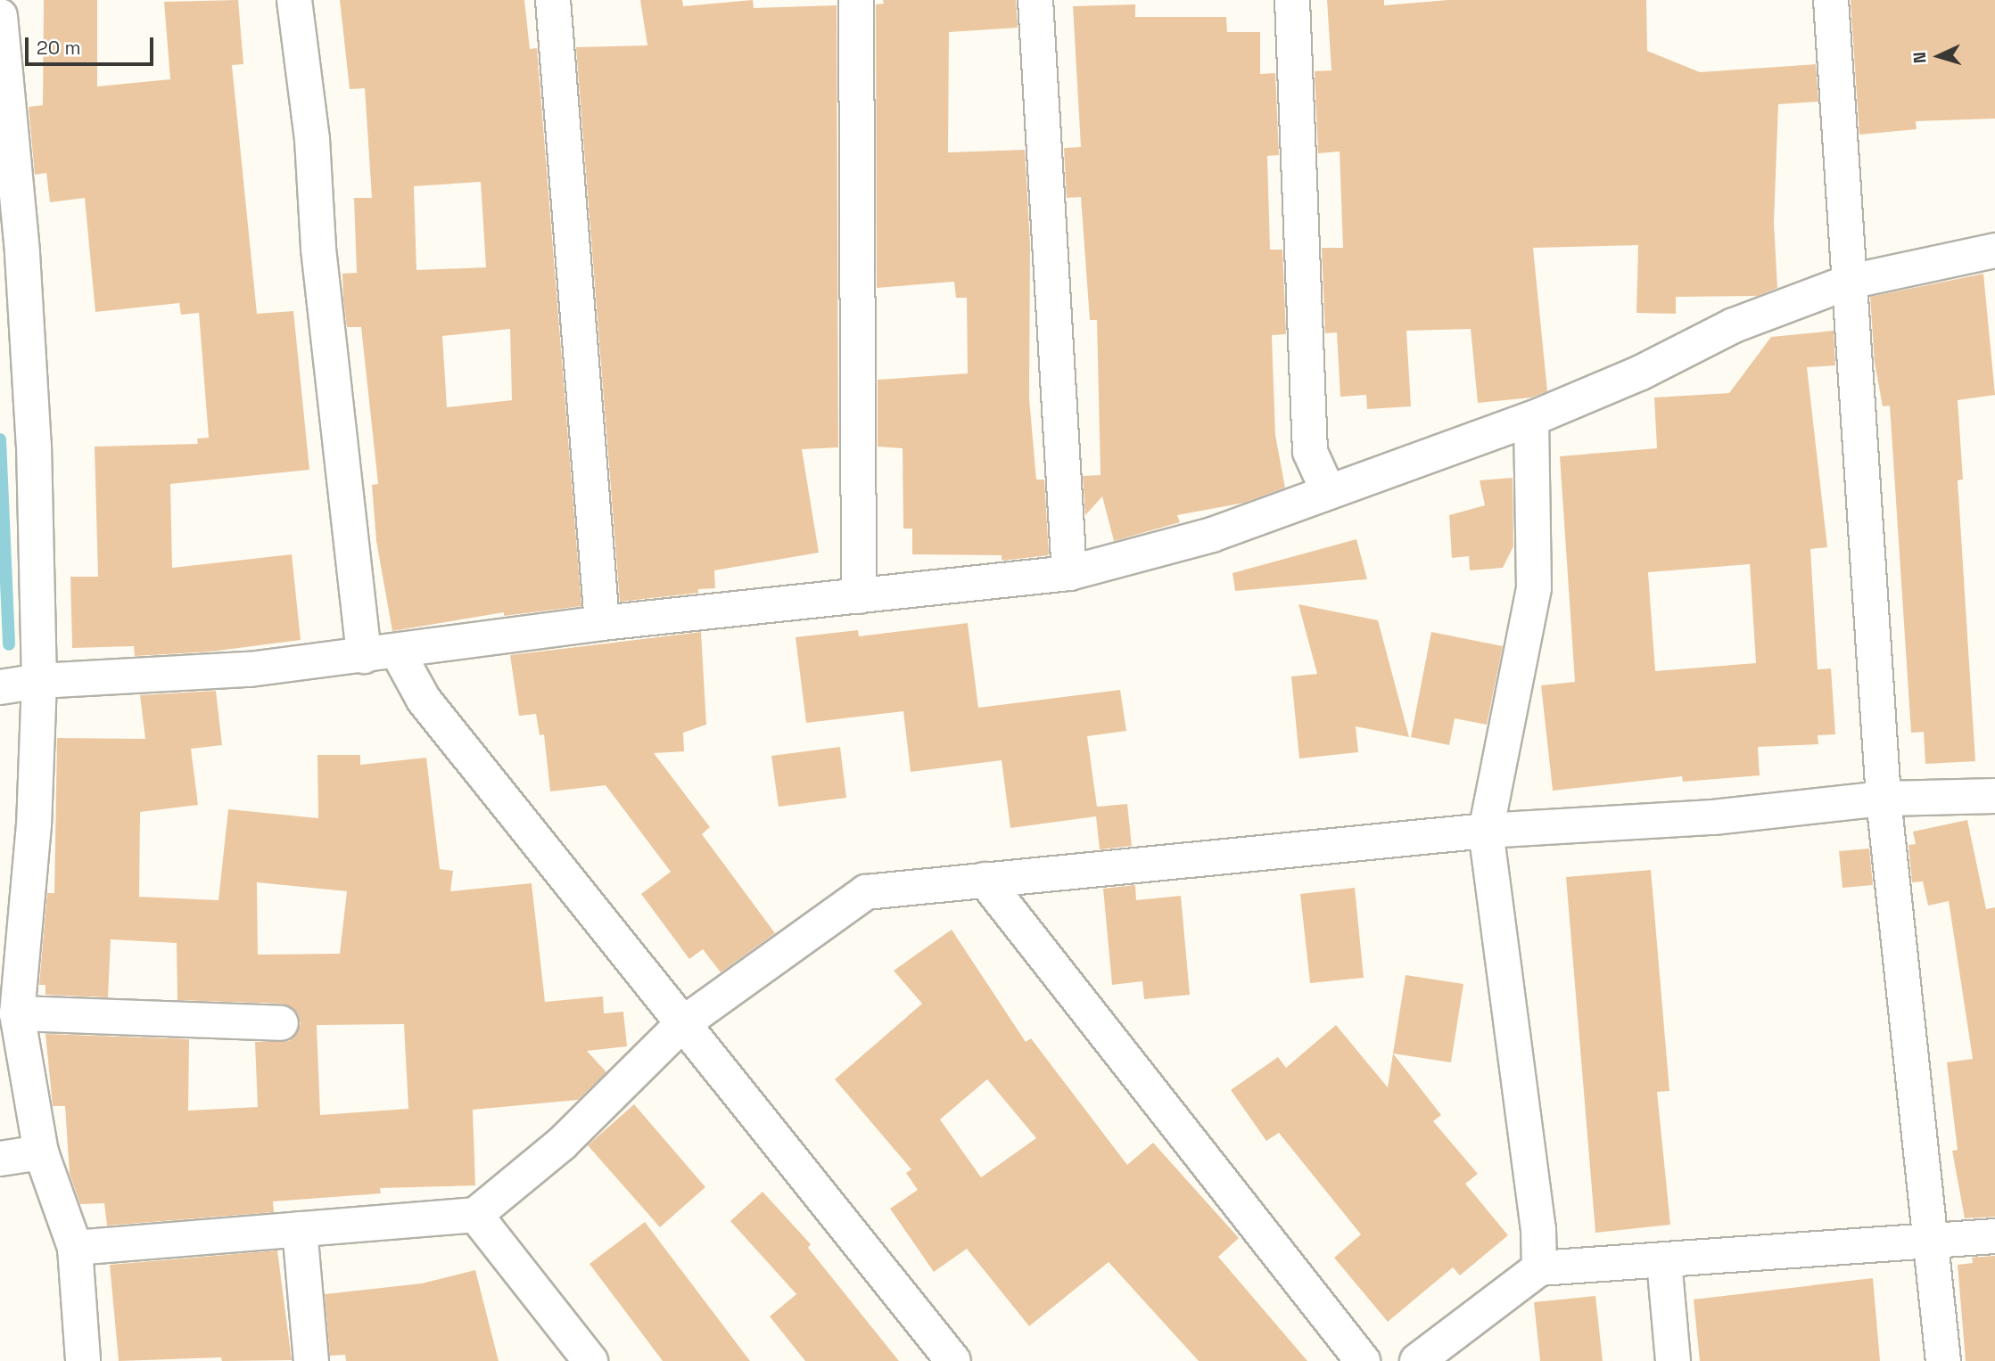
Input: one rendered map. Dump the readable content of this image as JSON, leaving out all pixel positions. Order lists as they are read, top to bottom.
{
  "scale_bar": "20 m",
  "north": "left"
}
